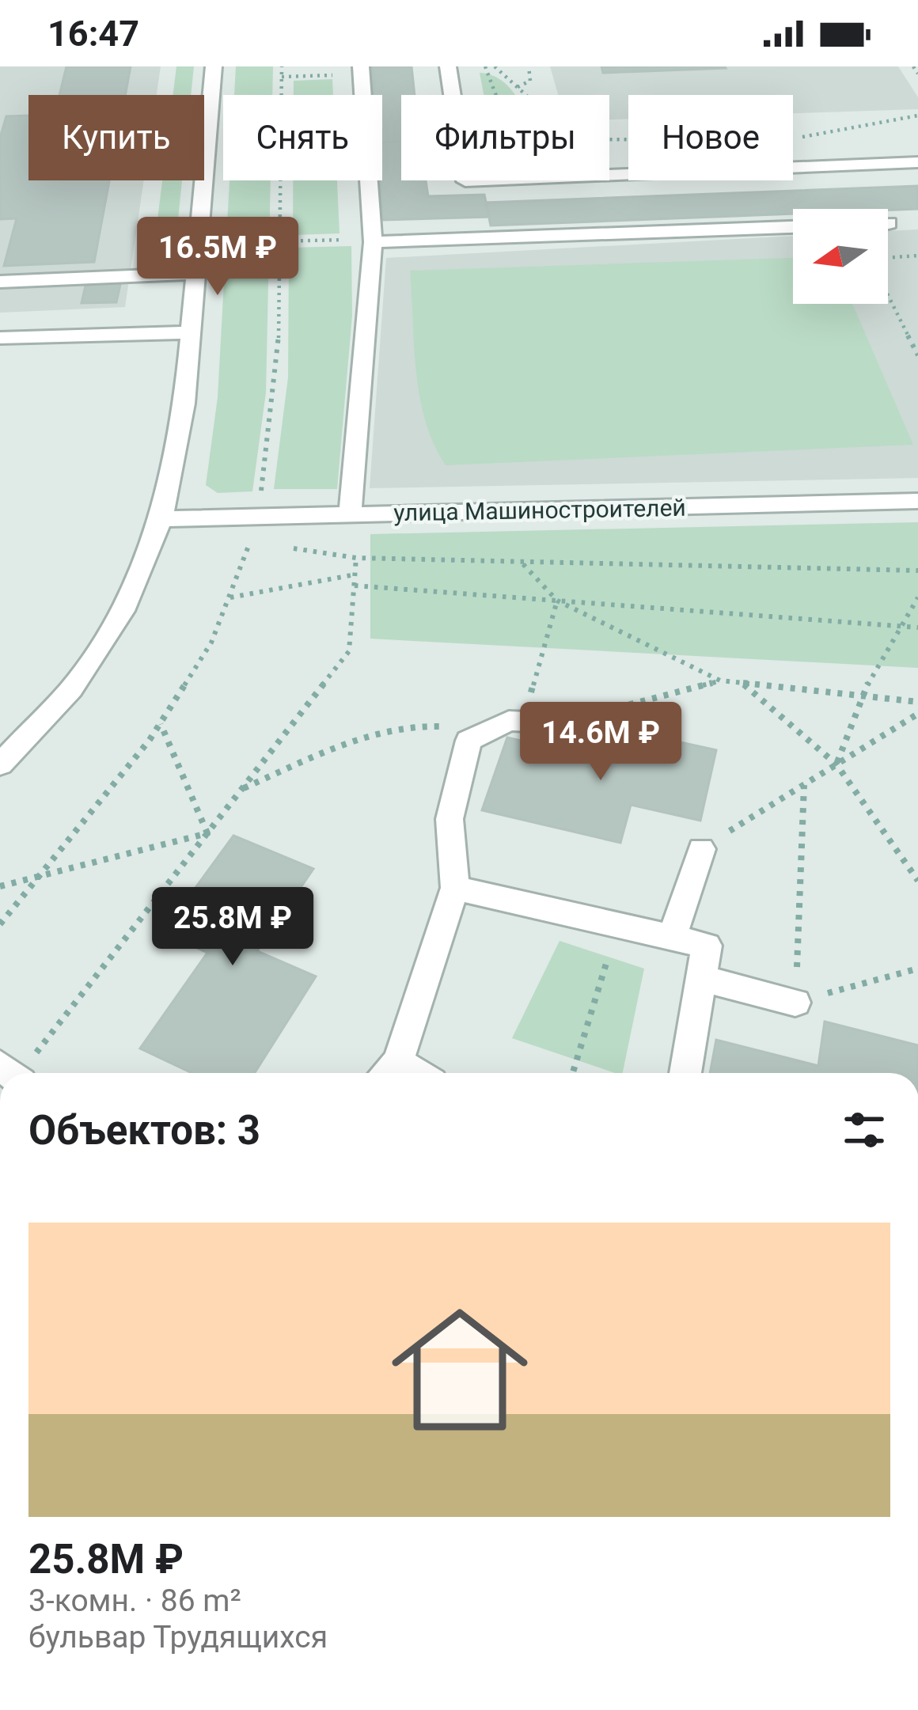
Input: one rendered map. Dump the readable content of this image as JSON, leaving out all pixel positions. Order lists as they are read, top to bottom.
{
  "streets": {
    "street": ["улица Машиностроителей"]
  },
  "north": "left",
  "page": {
    "status": "16:47",
    "chip": [
      "Купить",
      "Снять",
      "Фильтры",
      "Новое"
    ],
    "price": ["16.5M ₽", "14.6M ₽", "25.8M ₽"],
    "heading": "Объектов: 3",
    "list": [
      {
        "name": "25.8M ₽",
        "note": "3-комн. · 86 m² · бульвар Трудящихся"
      }
    ]
  }
}
